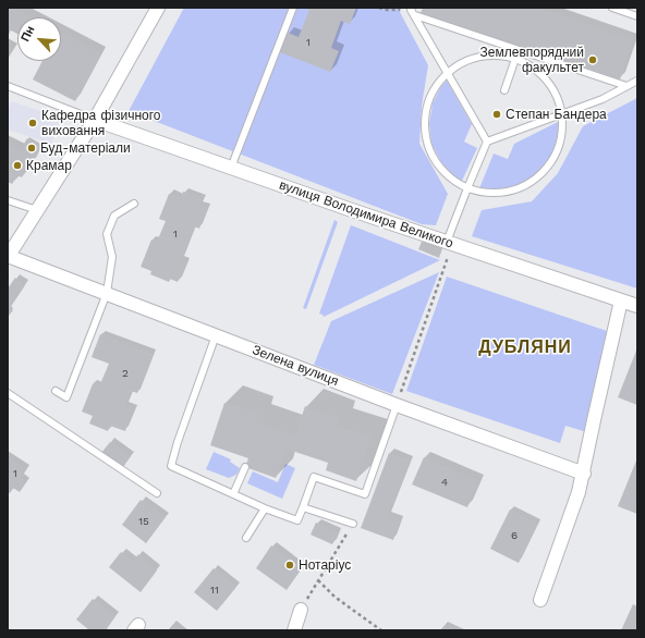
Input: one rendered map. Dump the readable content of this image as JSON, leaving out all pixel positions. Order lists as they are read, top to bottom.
{
  "streets": {
    "street": ["вулиця Володимира Великого", "Зелена вулиця"]
  },
  "districts": ["ДУБЛЯНИ"],
  "places": [
    "Землевпорядний факультет",
    "Степан Бандера",
    "Кафедра фізичного виховання",
    "Буд-матеріали",
    "Крамар",
    "Нотаріус"
  ],
  "house_numbers": [
    "1",
    "1",
    "2",
    "1",
    "4",
    "15",
    "6",
    "11"
  ],
  "north": "top left"
}
